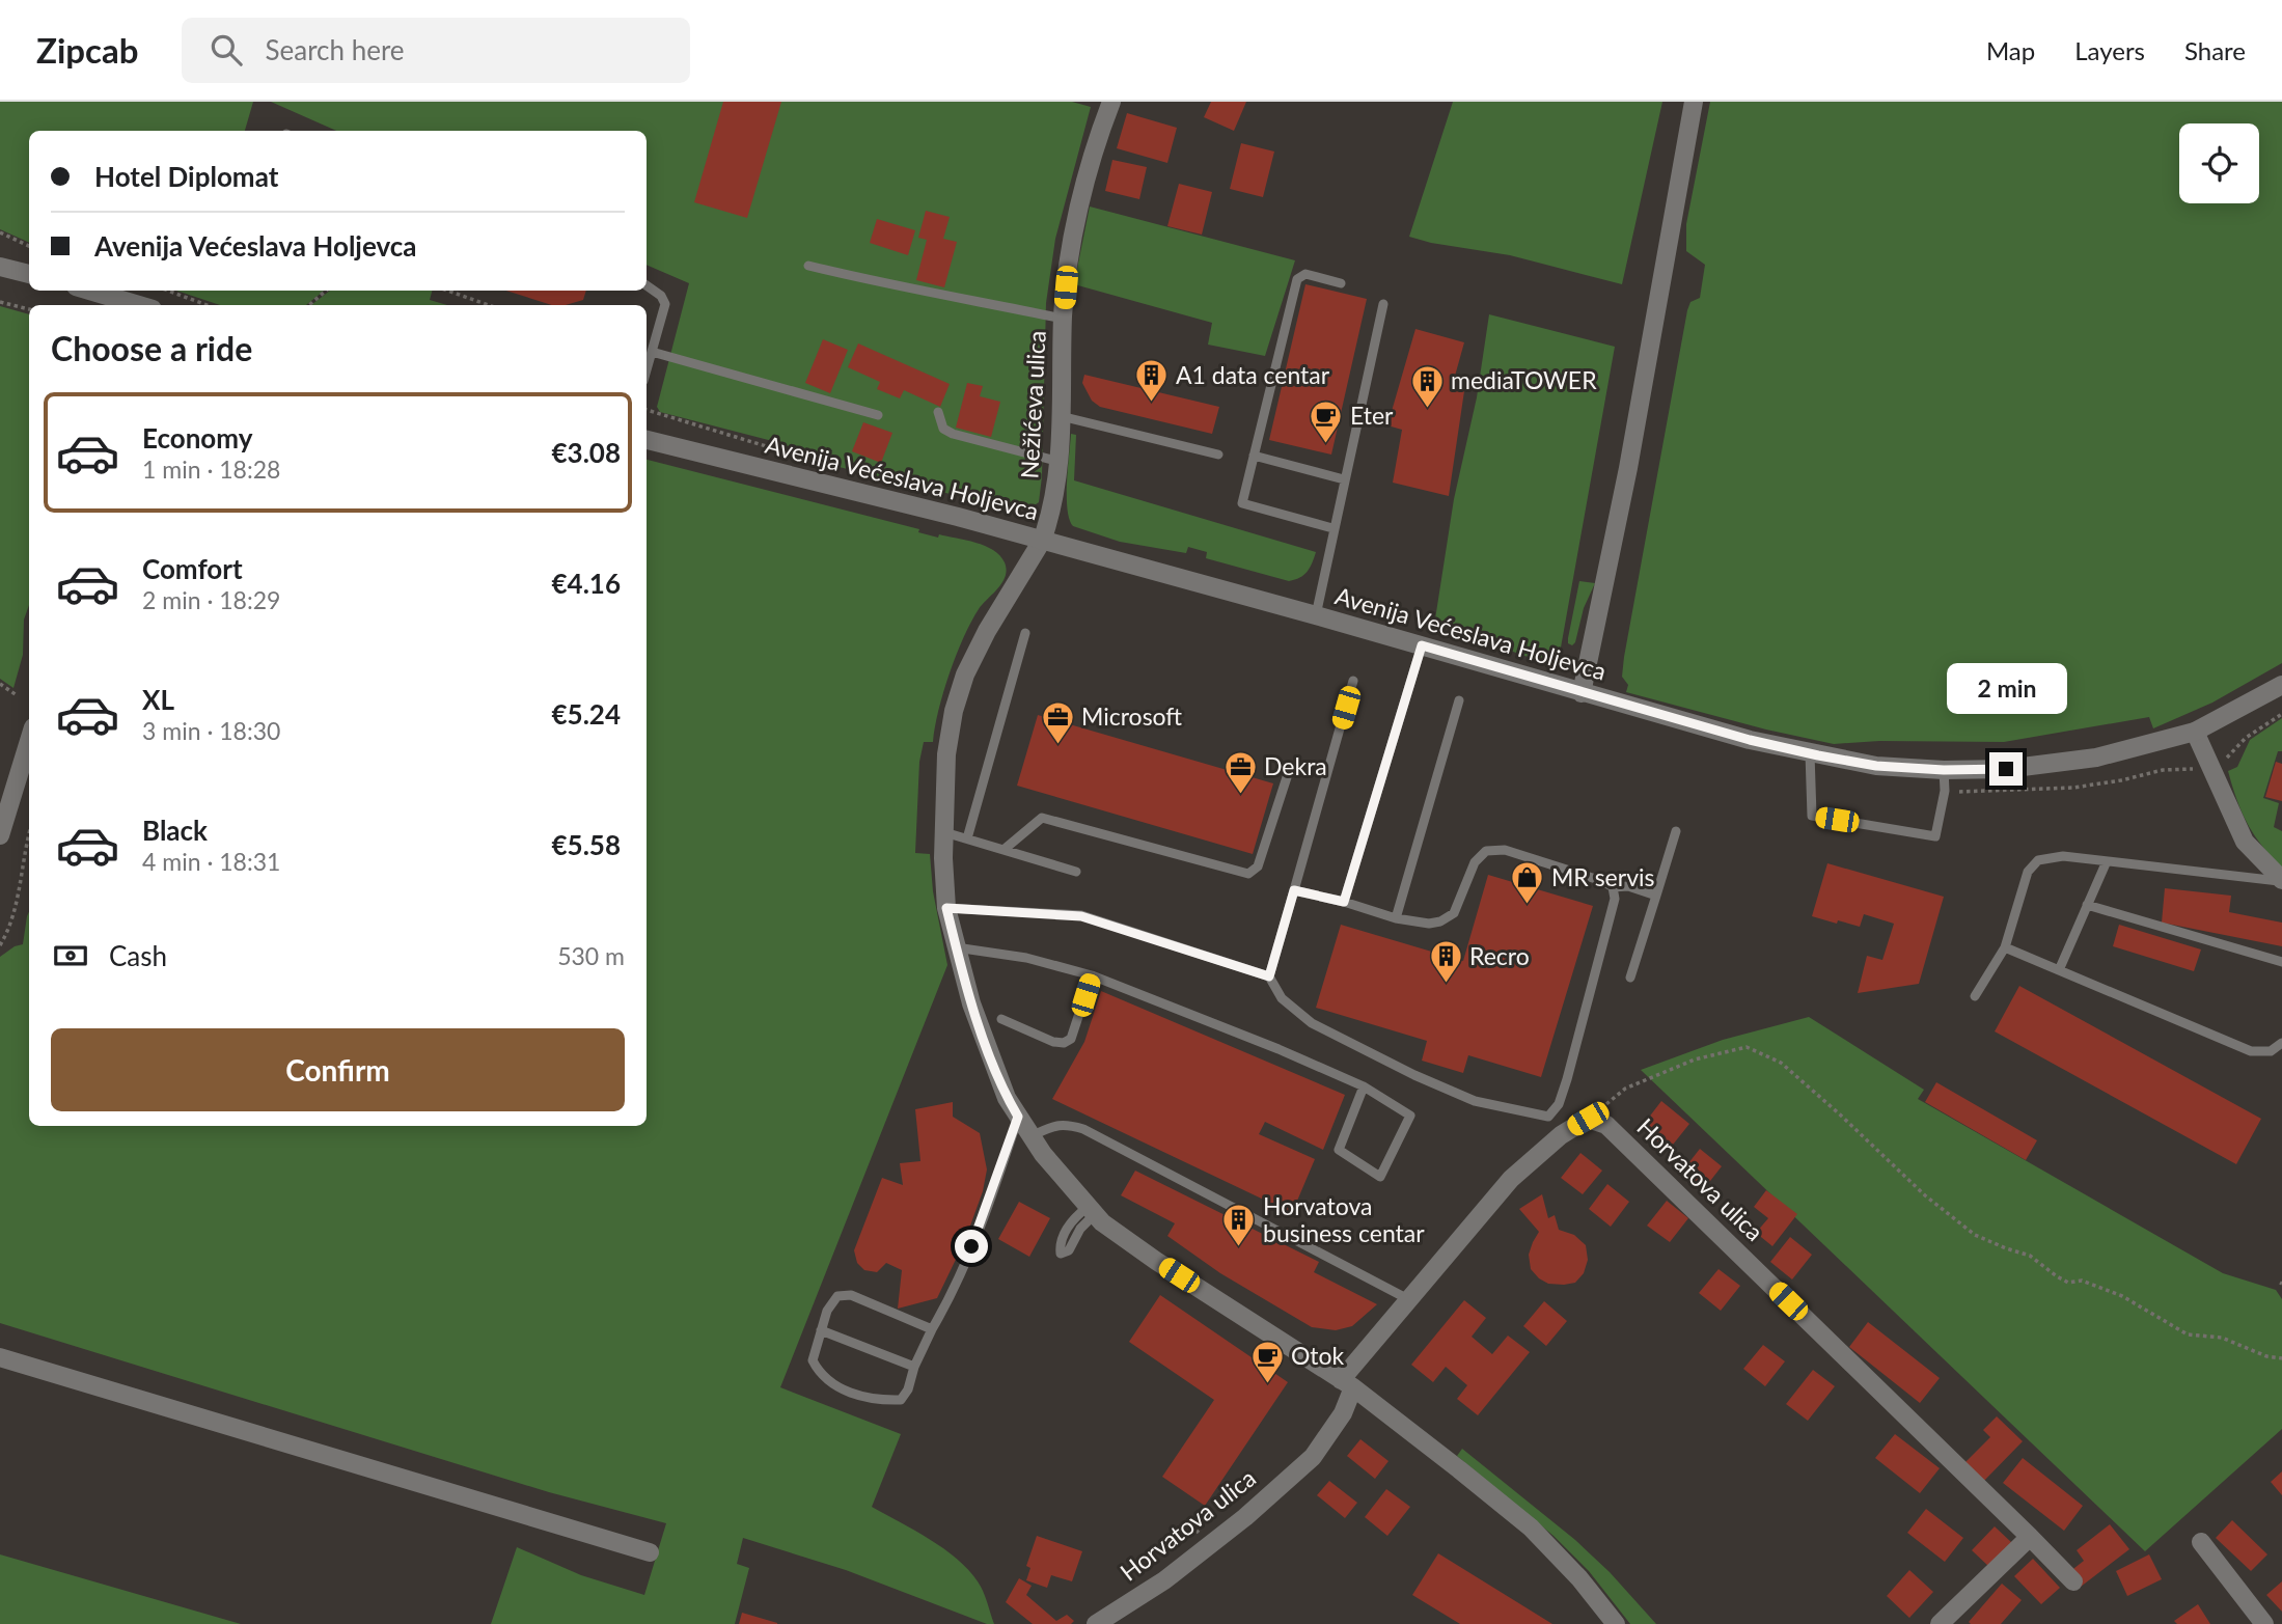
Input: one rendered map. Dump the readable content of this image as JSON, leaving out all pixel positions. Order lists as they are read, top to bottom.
{
  "streets": {
    "street": ["Nežićeva ulica", "Avenija Većeslava Holjevca", "Horvatova ulica"]
  },
  "crossings": [
    ["Nežićeva ulica", "Avenija Većeslava Holjevca"]
  ],
  "places": {
    "building": [
      "A1 data centar",
      "mediaTOWER",
      "Recro",
      "Horvatova business centar"
    ],
    "cafe": ["Eter", "Otok"],
    "office": ["Microsoft", "Dekra"],
    "shop": ["MR servis"]
  },
  "page": {
    "header": "Zipcab",
    "search": "Search here",
    "nav": ["Map", "Layers", "Share"],
    "banner": ["Hotel Diplomat", "Avenija Većeslava Holjevca"],
    "heading": "Choose a ride",
    "list": [
      {
        "name": "Economy",
        "note": "1 min · 18:28",
        "value": "€3.08"
      },
      {
        "name": "Comfort",
        "note": "2 min · 18:29",
        "value": "€4.16"
      },
      {
        "name": "XL",
        "note": "3 min · 18:30",
        "value": "€5.24"
      },
      {
        "name": "Black",
        "note": "4 min · 18:31",
        "value": "€5.58"
      }
    ],
    "bubble": "2 min",
    "pay": ["Cash", "530 m"],
    "buttons": "Confirm"
  }
}
